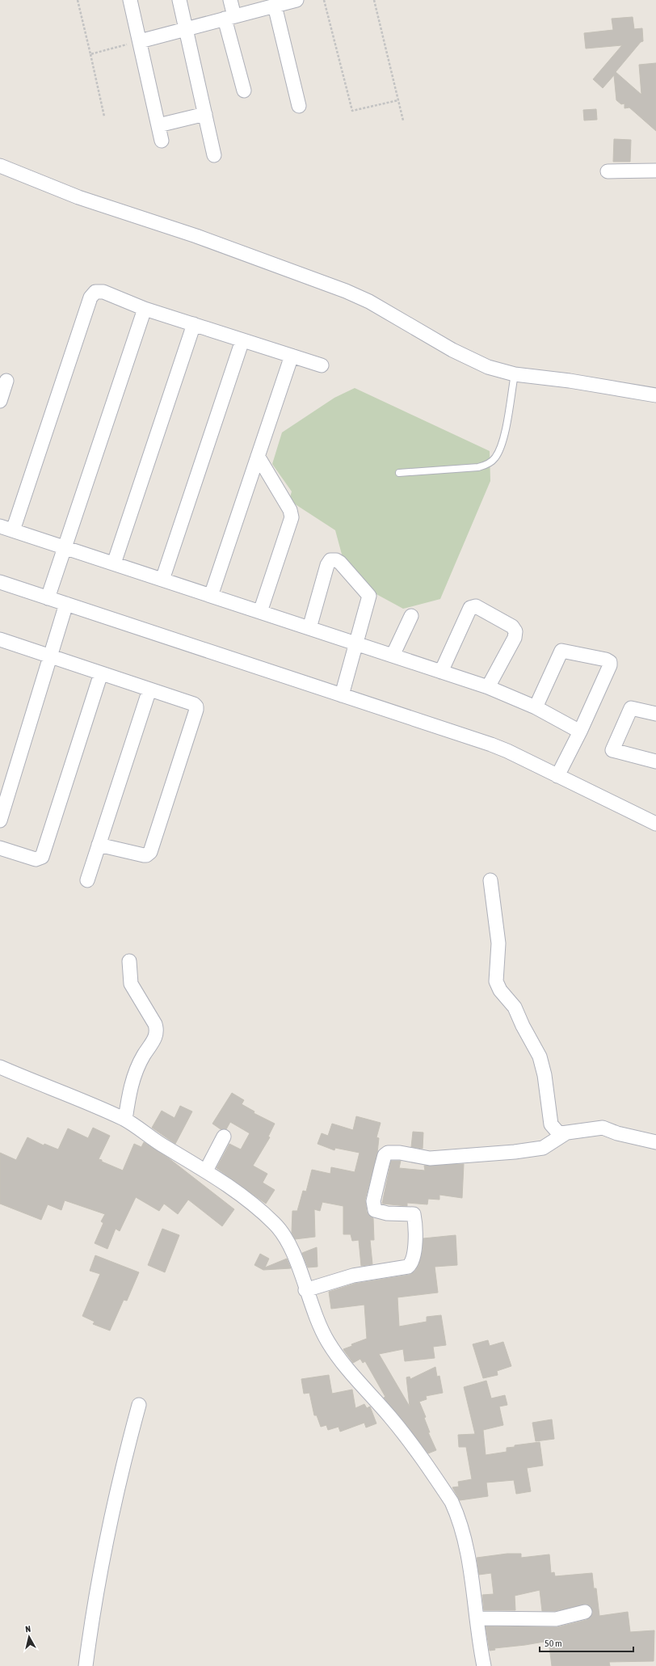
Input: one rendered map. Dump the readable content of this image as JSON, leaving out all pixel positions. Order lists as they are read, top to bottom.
{
  "scale_bar": "50 m",
  "north": "top"
}
